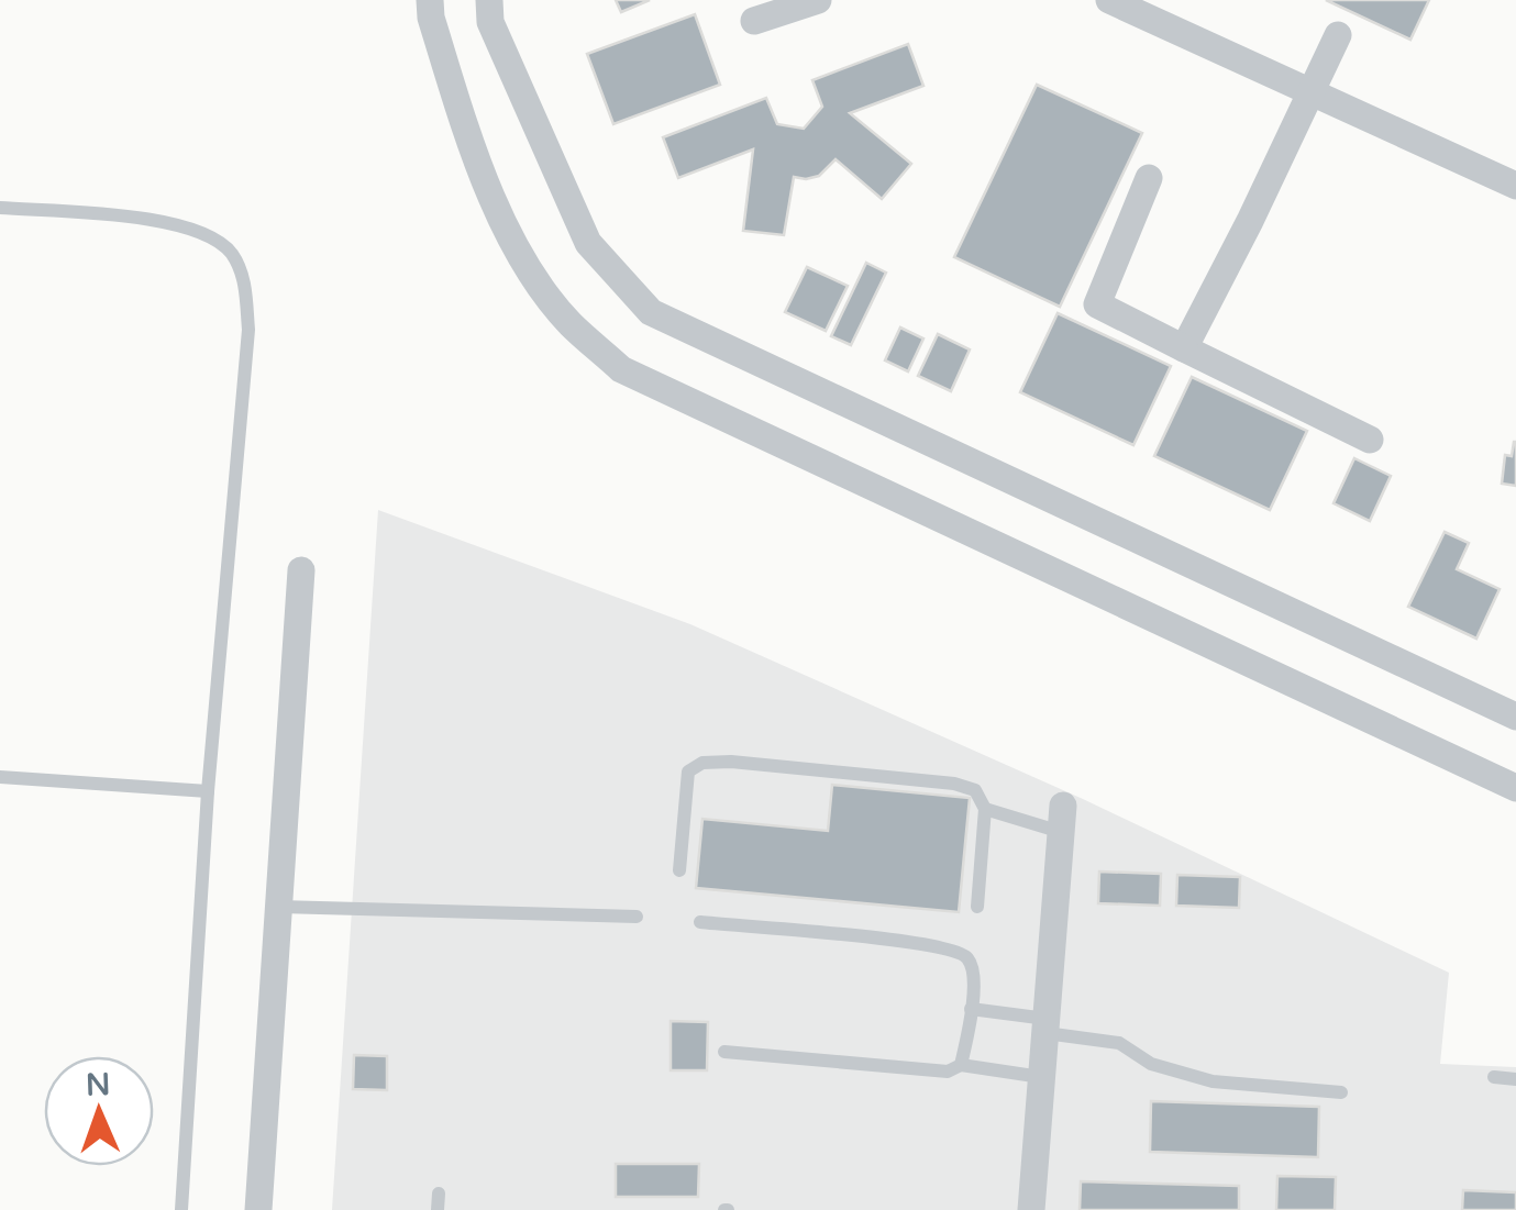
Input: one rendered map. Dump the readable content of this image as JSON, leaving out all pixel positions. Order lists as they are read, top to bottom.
{
  "north": "top"
}
